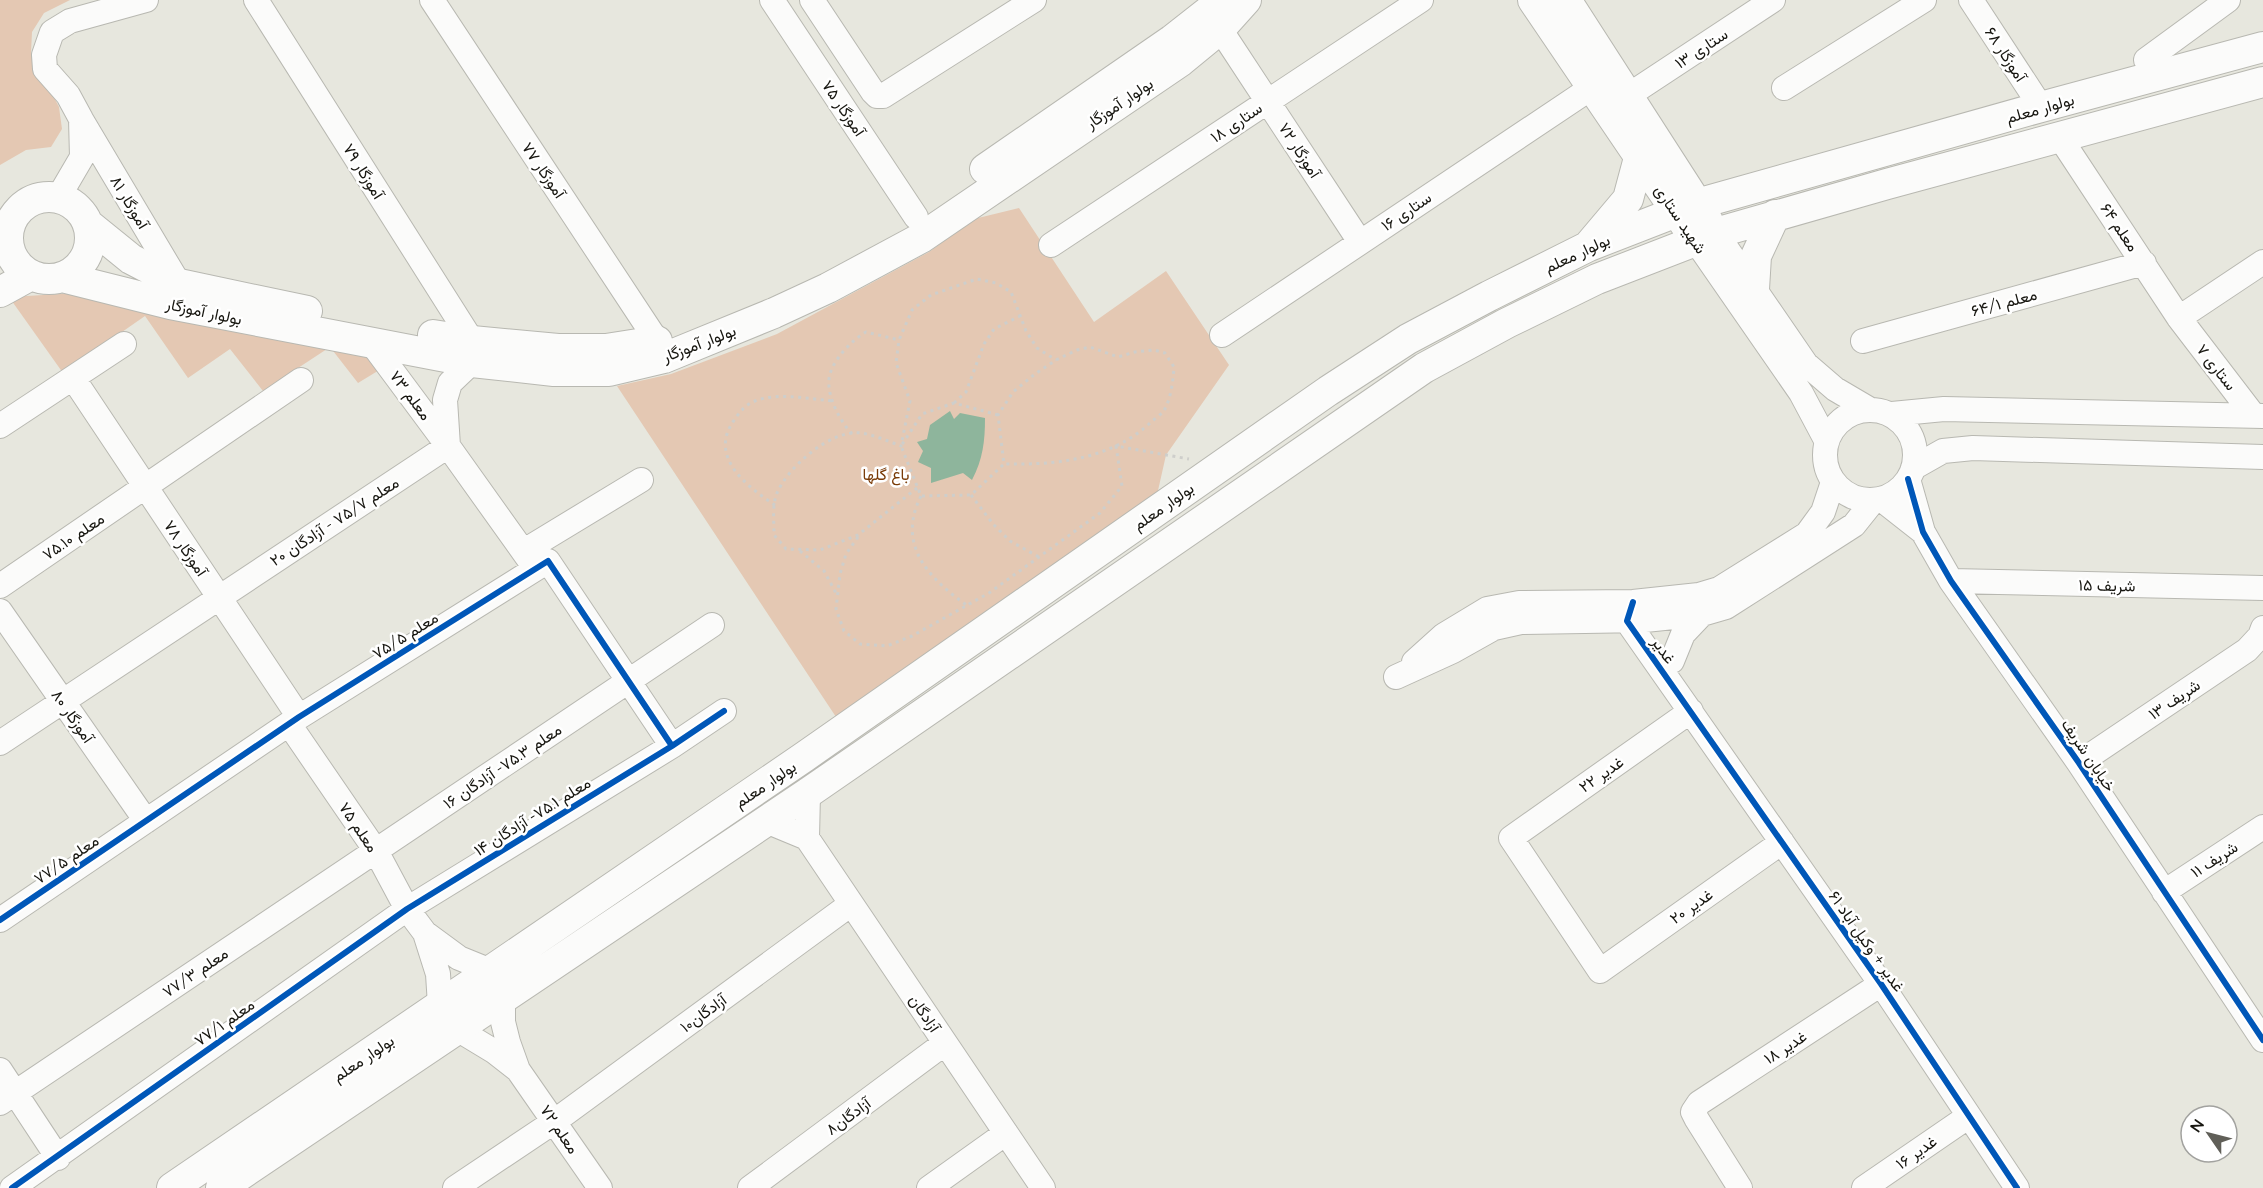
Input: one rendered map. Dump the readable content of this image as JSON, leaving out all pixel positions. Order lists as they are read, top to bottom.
{
  "streets": {
    "main road": ["بولوار آموزگار", "بولوار معلم", "شهید ستاری"],
    "street": [
      "ستاری ۱۳",
      "آموزگار ۶۸",
      "آموزگار ۷۵",
      "ستاری ۱۸",
      "۷۲ آموزگار",
      "۷۷ آموزگار",
      "۷۹ آموزگار",
      "۸۱ آموزگار",
      "ستاری ۱۶",
      "معلم ۶۴",
      "معلم ۶۴/۱",
      "ستاری ۷",
      "معلم ۷۳",
      "معلم ۷۵/۷ - آزادگان ۲۰",
      "معلم ۷۵.۱۰",
      "آموزگار ۷۸",
      "شریف ۱۵",
      "معلم ۷۵/۵",
      "غدیر",
      "شریف ۱۳",
      "آموزگار ۸۰",
      "خیابان شریف",
      "معلم ۷۵.۳- آزادگان ۱۶",
      "غدیر ۲۲",
      "معلم ۷۵.۱- آزادگان ۱۴",
      "معلم ۷۵",
      "معلم ۷۷/۵",
      "شریف ۱۱",
      "غدیر ۲۰",
      "غدیر + وکیل آباد ۶۱",
      "معلم ۷۷/۳",
      "آزادگان۱۰",
      "آزادگان",
      "معلم ۷۷/۱",
      "غدیر ۱۸",
      "آزادگان۸",
      "معلم ۷۲",
      "غدیر ۱۶"
    ]
  },
  "crossings": [
    ["ستاری ۱۳", "شهید ستاری"],
    ["آموزگار ۶۸", "بولوار معلم"],
    ["بولوار آموزگار", "آموزگار ۷۵"],
    ["بولوار آموزگار", "۷۲ آموزگار"],
    ["بولوار آموزگار", "۷۷ آموزگار"],
    ["بولوار آموزگار", "۷۹ آموزگار"],
    ["بولوار آموزگار", "۸۱ آموزگار"],
    ["بولوار آموزگار", "معلم ۷۳"],
    ["بولوار معلم", "شهید ستاری"],
    ["بولوار معلم", "معلم ۶۴"],
    ["ستاری ۱۸", "۷۲ آموزگار"],
    ["۷۲ آموزگار", "ستاری ۱۶"],
    ["ستاری ۱۶", "شهید ستاری"],
    ["شهید ستاری", "خیابان شریف"],
    ["معلم ۶۴", "معلم ۶۴/۱"],
    ["معلم ۶۴", "ستاری ۷"],
    ["معلم ۷۳", "معلم ۷۵/۷ - آزادگان ۲۰"],
    ["معلم ۷۳", "معلم ۷۵/۵"],
    ["معلم ۷۵/۷ - آزادگان ۲۰", "آموزگار ۷۸"],
    ["معلم ۷۵/۷ - آزادگان ۲۰", "آموزگار ۸۰"],
    ["معلم ۷۵.۱۰", "آموزگار ۷۸"],
    ["آموزگار ۷۸", "معلم ۷۵/۵"],
    ["آموزگار ۷۸", "معلم ۷۵"],
    ["شریف ۱۵", "خیابان شریف"],
    ["معلم ۷۵/۵", "آموزگار ۸۰"],
    ["معلم ۷۵/۵", "معلم ۷۵"],
    ["معلم ۷۵/۵", "معلم ۷۷/۵"],
    ["غدیر", "غدیر ۲۲"],
    ["غدیر", "غدیر + وکیل آباد ۶۱"],
    ["شریف ۱۳", "خیابان شریف"],
    ["آموزگار ۸۰", "معلم ۷۷/۵"],
    ["خیابان شریف", "شریف ۱۱"],
    ["معلم ۷۵.۳- آزادگان ۱۶", "معلم ۷۵"],
    ["معلم ۷۵.۳- آزادگان ۱۶", "معلم ۷۷/۳"],
    ["غدیر ۲۲", "غدیر ۲۰"],
    ["غدیر ۲۲", "غدیر + وکیل آباد ۶۱"],
    ["معلم ۷۵.۱- آزادگان ۱۴", "معلم ۷۵"],
    ["معلم ۷۵.۱- آزادگان ۱۴", "معلم ۷۷/۱"],
    ["معلم ۷۵", "معلم ۷۷/۳"],
    ["معلم ۷۵", "معلم ۷۷/۱"],
    ["غدیر ۲۰", "غدیر + وکیل آباد ۶۱"],
    ["غدیر + وکیل آباد ۶۱", "غدیر ۱۸"],
    ["غدیر + وکیل آباد ۶۱", "غدیر ۱۶"],
    ["آزادگان۱۰", "آزادگان"],
    ["آزادگان۱۰", "معلم ۷۲"],
    ["آزادگان", "آزادگان۸"]
  ],
  "parks": ["باغ گلها"],
  "north": "top left"
}
